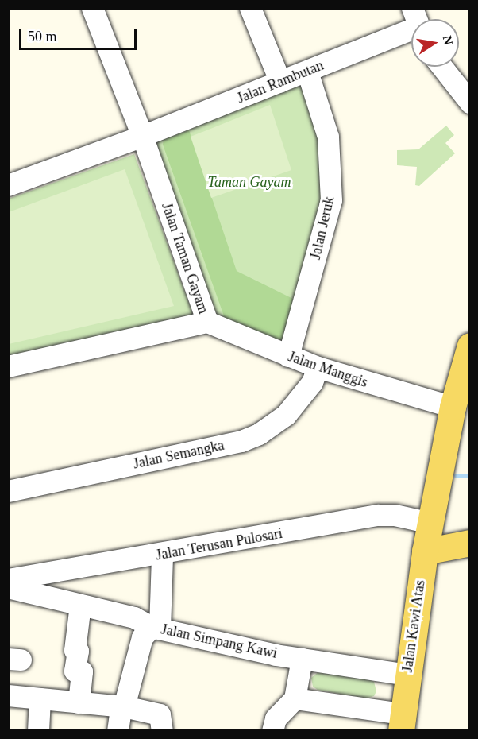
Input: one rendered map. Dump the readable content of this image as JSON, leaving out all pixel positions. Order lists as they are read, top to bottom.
{
  "streets": {
    "main road": ["Jalan Kawi Atas"],
    "street": [
      "Jalan Rambutan",
      "Jalan Jeruk",
      "Jalan Taman Gayam",
      "Jalan Manggis",
      "Jalan Semangka",
      "Jalan Terusan Pulosari",
      "Jalan Simpang Kawi"
    ]
  },
  "crossings": [
    ["Jalan Rambutan", "Jalan Jeruk"],
    ["Jalan Rambutan", "Jalan Taman Gayam"],
    ["Jalan Jeruk", "Jalan Manggis"],
    ["Jalan Taman Gayam", "Jalan Manggis"],
    ["Jalan Manggis", "Jalan Semangka"],
    ["Jalan Manggis", "Jalan Kawi Atas"],
    ["Jalan Terusan Pulosari", "Jalan Kawi Atas"],
    ["Jalan Kawi Atas", "Jalan Simpang Kawi"]
  ],
  "parks": ["Taman Gayam"],
  "scale_bar": "50 m",
  "north": "right"
}
